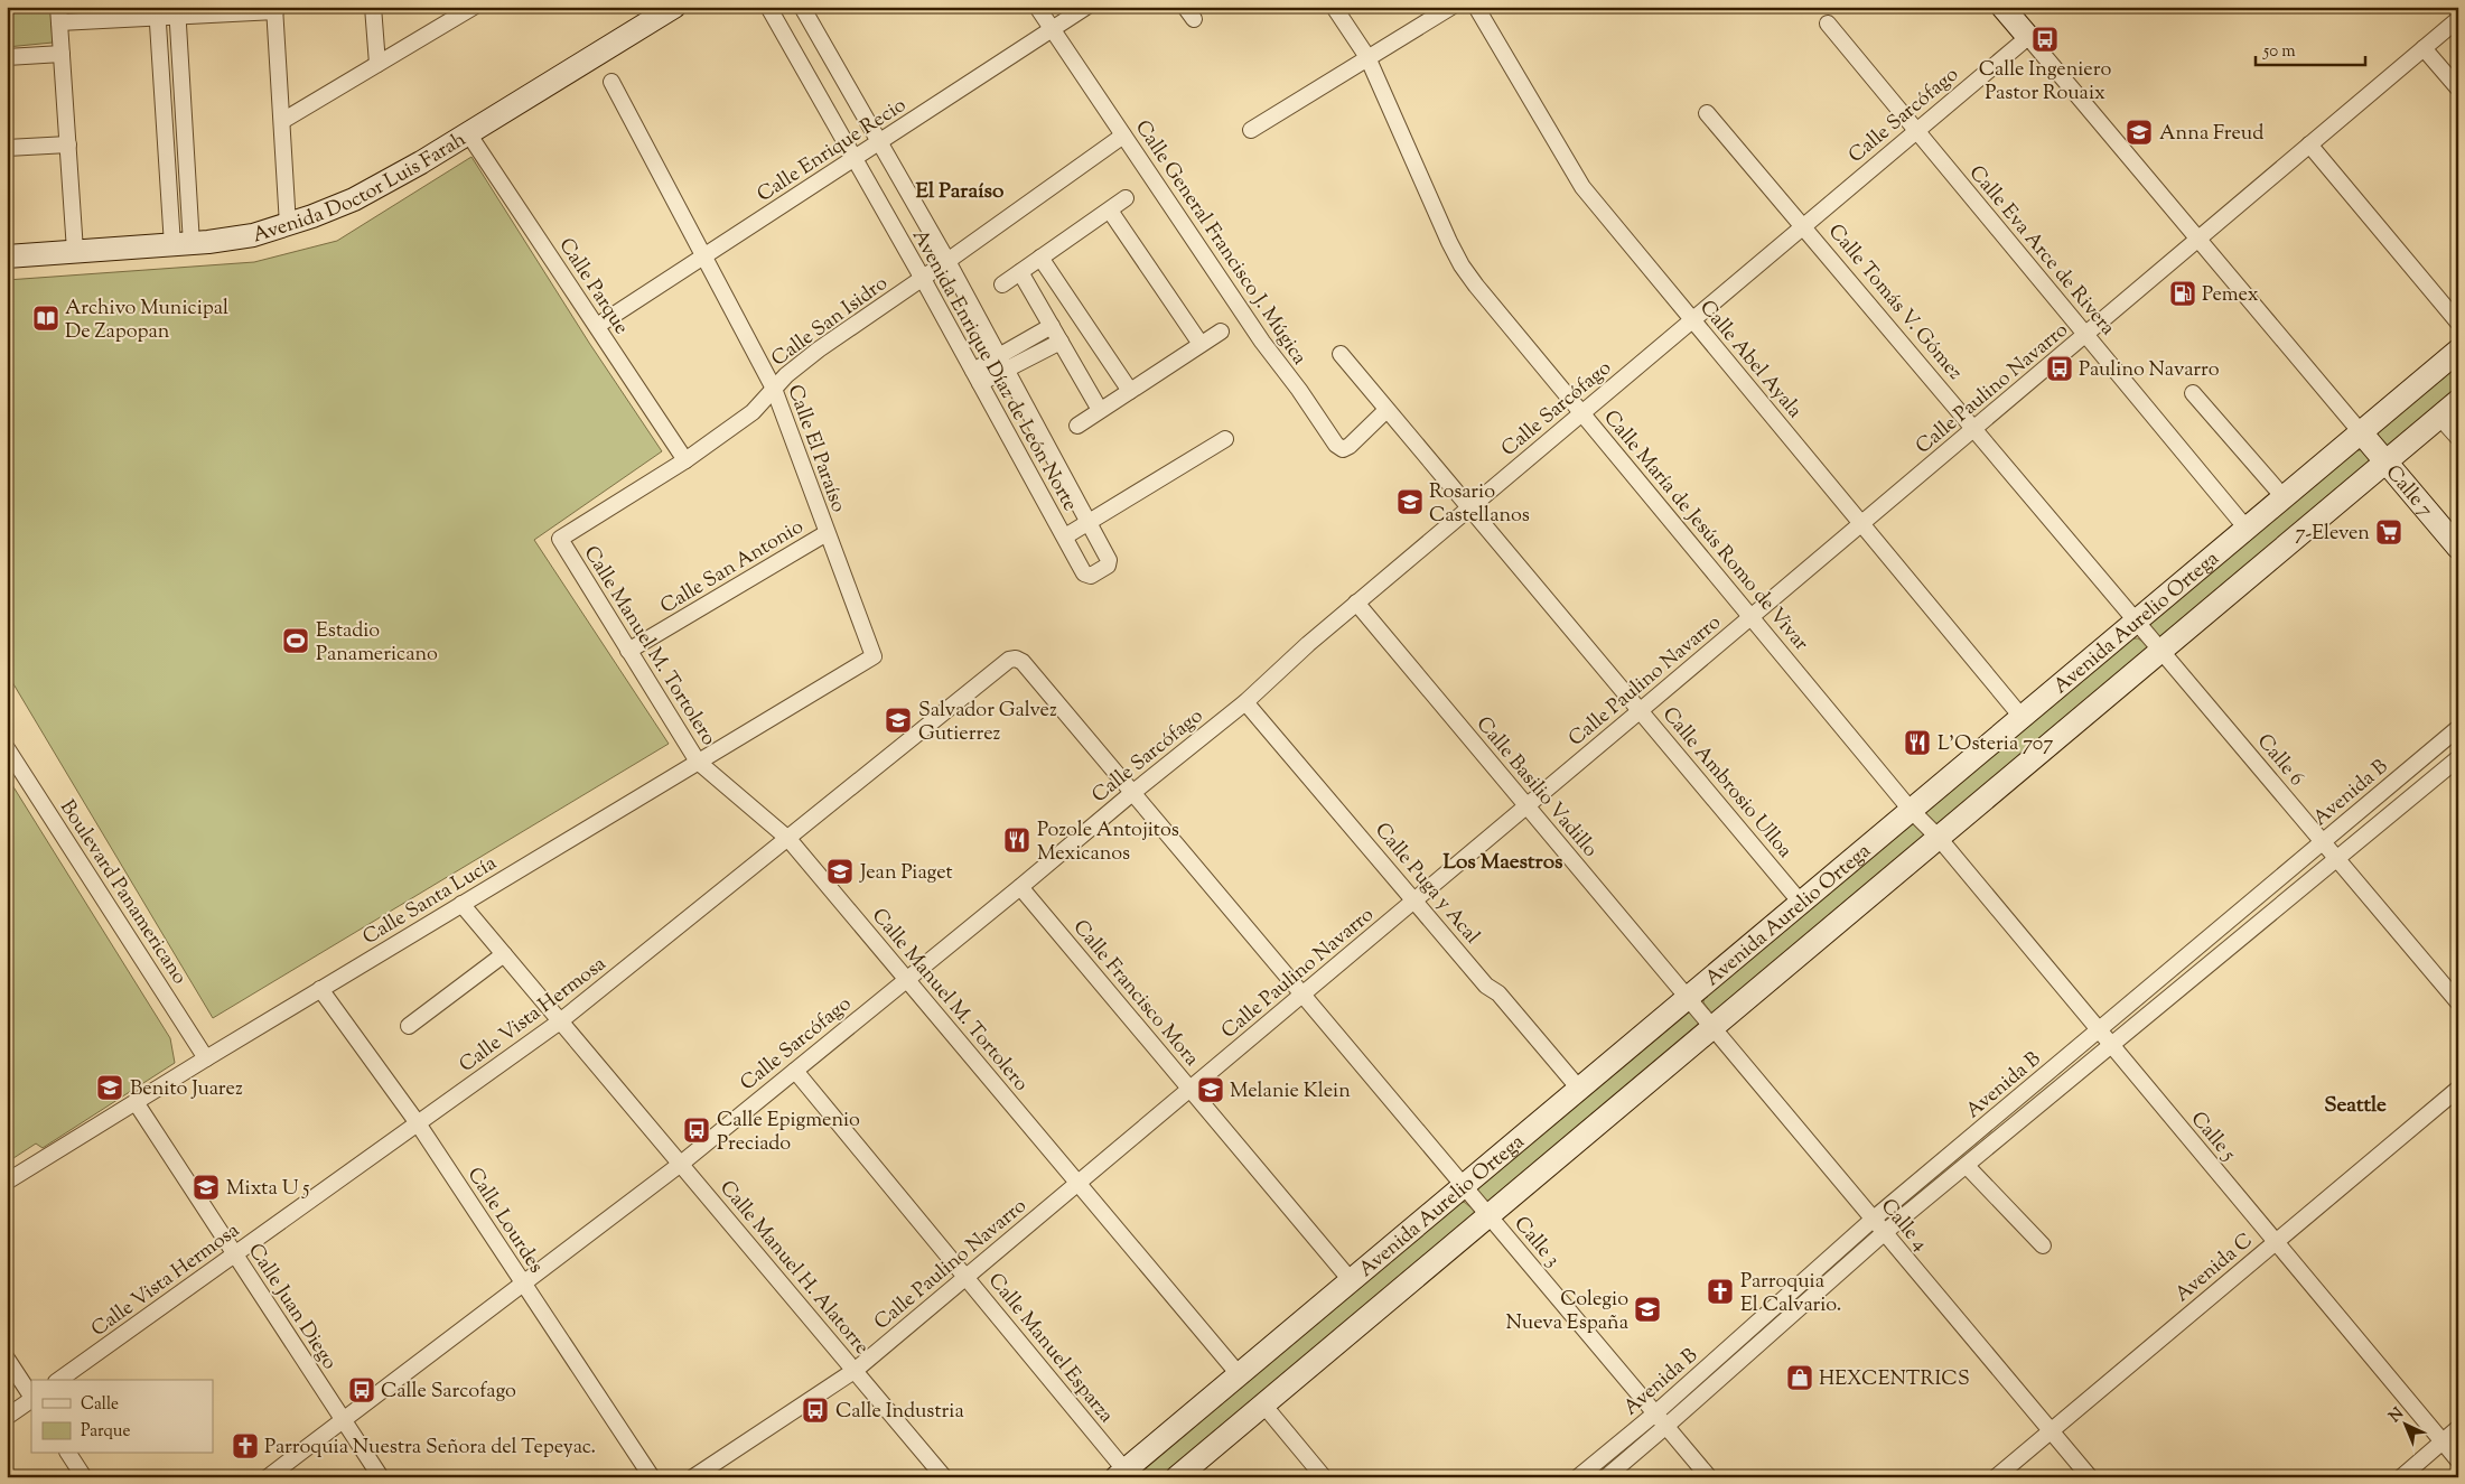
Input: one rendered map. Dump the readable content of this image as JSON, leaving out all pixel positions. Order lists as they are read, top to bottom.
{
  "streets": {
    "main road": ["Avenida Doctor Luis Farah", "Calle 7", "Avenida Aurelio Ortega"],
    "street": [
      "Calle Sarcófago",
      "Calle Enrique Recio",
      "Calle General Francisco J. Múgica",
      "Calle Eva Arce de Rivera",
      "Calle Parque",
      "Calle Tomás V. Gómez",
      "Calle San Isidro",
      "Calle Abel Ayala",
      "Avenida Enrique Díaz de León Norte",
      "Calle Paulino Navarro",
      "Calle El Paraíso",
      "Calle María de Jesús Romo de Vivar",
      "Calle San Antonio",
      "Calle Manuel M. Tortolero",
      "Calle 6",
      "Calle Ambrosio Ulloa",
      "Calle Basilio Vadillo",
      "Avenida B",
      "Calle Puga y Acal",
      "Boulevard Panamericano",
      "Calle Santa Lucía",
      "Calle Francisco Mora",
      "Calle Vista Hermosa",
      "Calle 5",
      "Calle Lourdes",
      "Calle 4",
      "Calle 3",
      "Calle Manuel H. Alatorre",
      "Avenida C",
      "Calle Juan Diego",
      "Calle Manuel Esparza"
    ]
  },
  "crossings": [
    ["Calle Sarcófago", "Calle Eva Arce de Rivera"],
    ["Calle Sarcófago", "Calle Tomás V. Gómez"],
    ["Calle Sarcófago", "Calle Abel Ayala"],
    ["Calle Sarcófago", "Calle María de Jesús Romo de Vivar"],
    ["Calle Sarcófago", "Calle Manuel M. Tortolero"],
    ["Calle Sarcófago", "Calle Ambrosio Ulloa"],
    ["Calle Sarcófago", "Calle Basilio Vadillo"],
    ["Calle Sarcófago", "Calle Puga y Acal"],
    ["Calle Sarcófago", "Calle Francisco Mora"],
    ["Calle Sarcófago", "Calle Lourdes"],
    ["Calle Sarcófago", "Calle 3"],
    ["Calle Sarcófago", "Calle Manuel H. Alatorre"],
    ["Calle Sarcófago", "Calle Juan Diego"],
    ["Calle Sarcófago", "Calle Manuel Esparza"],
    ["Calle Enrique Recio", "Calle General Francisco J. Múgica"],
    ["Calle Enrique Recio", "Calle Parque"],
    ["Calle Enrique Recio", "Avenida Enrique Díaz de León Norte"],
    ["Calle Enrique Recio", "Calle El Paraíso"],
    ["Avenida Doctor Luis Farah", "Calle Parque"],
    ["Calle General Francisco J. Múgica", "Calle San Isidro"],
    ["Calle General Francisco J. Múgica", "Calle Ambrosio Ulloa"],
    ["Calle Eva Arce de Rivera", "Calle Paulino Navarro"],
    ["Calle Eva Arce de Rivera", "Avenida Aurelio Ortega"],
    ["Calle Parque", "Calle San Isidro"],
    ["Calle Tomás V. Gómez", "Calle Paulino Navarro"],
    ["Calle Tomás V. Gómez", "Avenida Aurelio Ortega"],
    ["Calle Tomás V. Gómez", "Calle 6"],
    ["Calle San Isidro", "Avenida Enrique Díaz de León Norte"],
    ["Calle San Isidro", "Calle El Paraíso"],
    ["Calle San Isidro", "Calle Manuel M. Tortolero"],
    ["Calle Abel Ayala", "Calle Paulino Navarro"],
    ["Calle Abel Ayala", "Avenida Aurelio Ortega"],
    ["Calle Paulino Navarro", "Calle María de Jesús Romo de Vivar"],
    ["Calle Paulino Navarro", "Calle Manuel M. Tortolero"],
    ["Calle Paulino Navarro", "Calle Ambrosio Ulloa"],
    ["Calle Paulino Navarro", "Calle Basilio Vadillo"],
    ["Calle Paulino Navarro", "Calle Puga y Acal"],
    ["Calle Paulino Navarro", "Calle Francisco Mora"],
    ["Calle Paulino Navarro", "Calle 3"],
    ["Calle Paulino Navarro", "Calle Manuel H. Alatorre"],
    ["Calle Paulino Navarro", "Calle Manuel Esparza"],
    ["Calle El Paraíso", "Calle San Antonio"],
    ["Calle El Paraíso", "Calle Santa Lucía"],
    ["Calle 7", "Avenida Aurelio Ortega"],
    ["Calle María de Jesús Romo de Vivar", "Avenida Aurelio Ortega"],
    ["Calle María de Jesús Romo de Vivar", "Calle 5"],
    ["Calle San Antonio", "Calle Manuel M. Tortolero"],
    ["Avenida Aurelio Ortega", "Calle Manuel M. Tortolero"],
    ["Avenida Aurelio Ortega", "Calle 6"],
    ["Avenida Aurelio Ortega", "Calle Ambrosio Ulloa"],
    ["Avenida Aurelio Ortega", "Calle Basilio Vadillo"],
    ["Avenida Aurelio Ortega", "Calle Puga y Acal"],
    ["Avenida Aurelio Ortega", "Calle Francisco Mora"],
    ["Avenida Aurelio Ortega", "Calle 5"],
    ["Avenida Aurelio Ortega", "Calle 4"],
    ["Avenida Aurelio Ortega", "Calle 3"],
    ["Avenida Aurelio Ortega", "Calle Manuel Esparza"],
    ["Calle Manuel M. Tortolero", "Calle Santa Lucía"],
    ["Calle Manuel M. Tortolero", "Calle Vista Hermosa"],
    ["Calle 6", "Avenida B"],
    ["Calle Basilio Vadillo", "Calle 4"],
    ["Avenida B", "Calle 5"],
    ["Avenida B", "Calle 4"],
    ["Avenida B", "Calle 3"],
    ["Boulevard Panamericano", "Calle Santa Lucía"],
    ["Calle Santa Lucía", "Calle Lourdes"],
    ["Calle Santa Lucía", "Calle Manuel H. Alatorre"],
    ["Calle Santa Lucía", "Calle Juan Diego"],
    ["Calle Vista Hermosa", "Calle Lourdes"],
    ["Calle Vista Hermosa", "Calle 3"],
    ["Calle Vista Hermosa", "Calle Manuel H. Alatorre"],
    ["Calle Vista Hermosa", "Calle Juan Diego"],
    ["Calle 5", "Avenida C"],
    ["Calle 4", "Avenida C"]
  ],
  "districts": ["El Paraíso", "Los Maestros", "Seattle"],
  "places": {
    "bus stop": [
      "Calle Ingeniero Pastor Rouaix",
      "Paulino Navarro",
      "Calle Epigmenio Preciado",
      "Calle Sarcofago",
      "Calle Industria"
    ],
    "school or university": [
      "Anna Freud",
      "Rosario Castellanos",
      "Salvador Galvez Gutierrez",
      "Jean Piaget",
      "Benito Juarez",
      "Melanie Klein",
      "Mixta U 5",
      "Colegio Nueva España"
    ],
    "fuel station": ["Pemex"],
    "library": ["Archivo Municipal De Zapopan"],
    "supermarket": ["7-Eleven"],
    "sports": ["Estadio Panamericano"],
    "restaurant": ["L'Osteria 707", "Pozole Antojitos Mexicanos"],
    "church": ["Parroquia El Calvario.", "Parroquia Nuestra Señora del Tepeyac."],
    "shop": ["HEXCENTRICS"]
  },
  "legend": ["Calle", "Parque"],
  "scale_bar": "50 m",
  "north": "top left"
}
